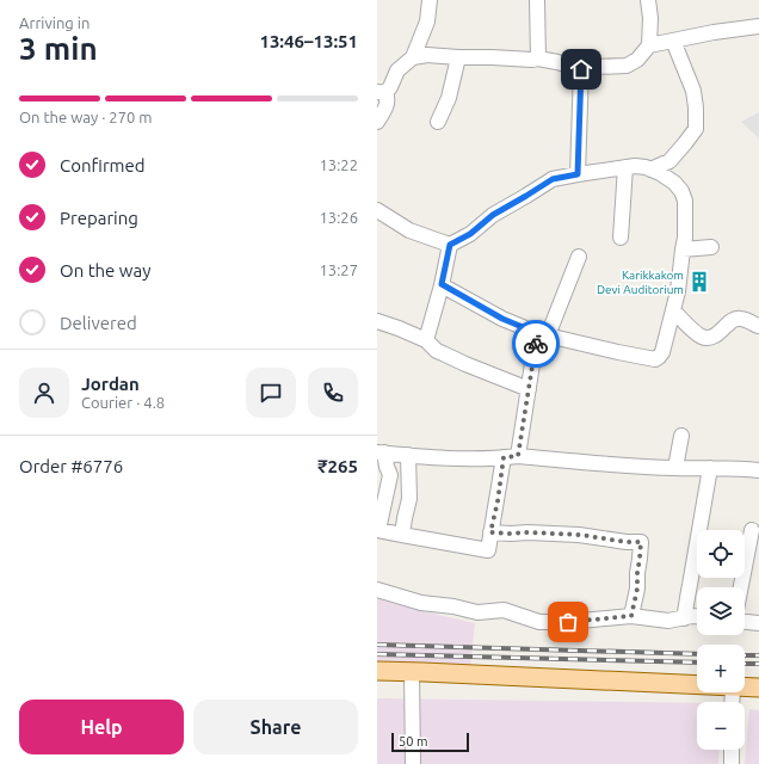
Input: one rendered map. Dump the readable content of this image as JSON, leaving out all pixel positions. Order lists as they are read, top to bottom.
{
  "places": {
    "building": ["Karikkakom Devi Auditorium"]
  },
  "scale_bar": "50 m",
  "page": {
    "heading": ["3 min", "Arriving in", "13:46–13:51"],
    "panel": [
      "Jordan",
      "Courier · 4.8",
      "Order #6776",
      "₹265"
    ],
    "bar": "On the way · 270 m",
    "list": [
      ["Confirmed", "13:22"],
      ["Preparing", "13:26"],
      ["On the way", "13:27"],
      "Delivered"
    ],
    "map_buttons": ["+", "−"],
    "buttons": ["Help", "Share"],
    "scale": "50 m"
  }
}
